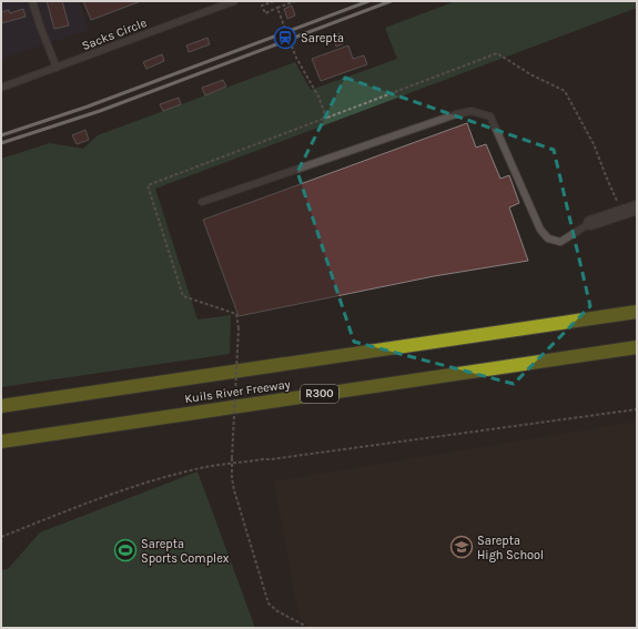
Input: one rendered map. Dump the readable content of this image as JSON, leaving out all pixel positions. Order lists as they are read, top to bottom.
{
  "streets": {
    "highway": ["Kuils River Freeway", "R300"],
    "lane": ["Sacks Circle"]
  },
  "places": {
    "station": ["Sarepta"],
    "school or university": ["Sarepta High School"],
    "sports": ["Sarepta Sports Complex"]
  }
}
